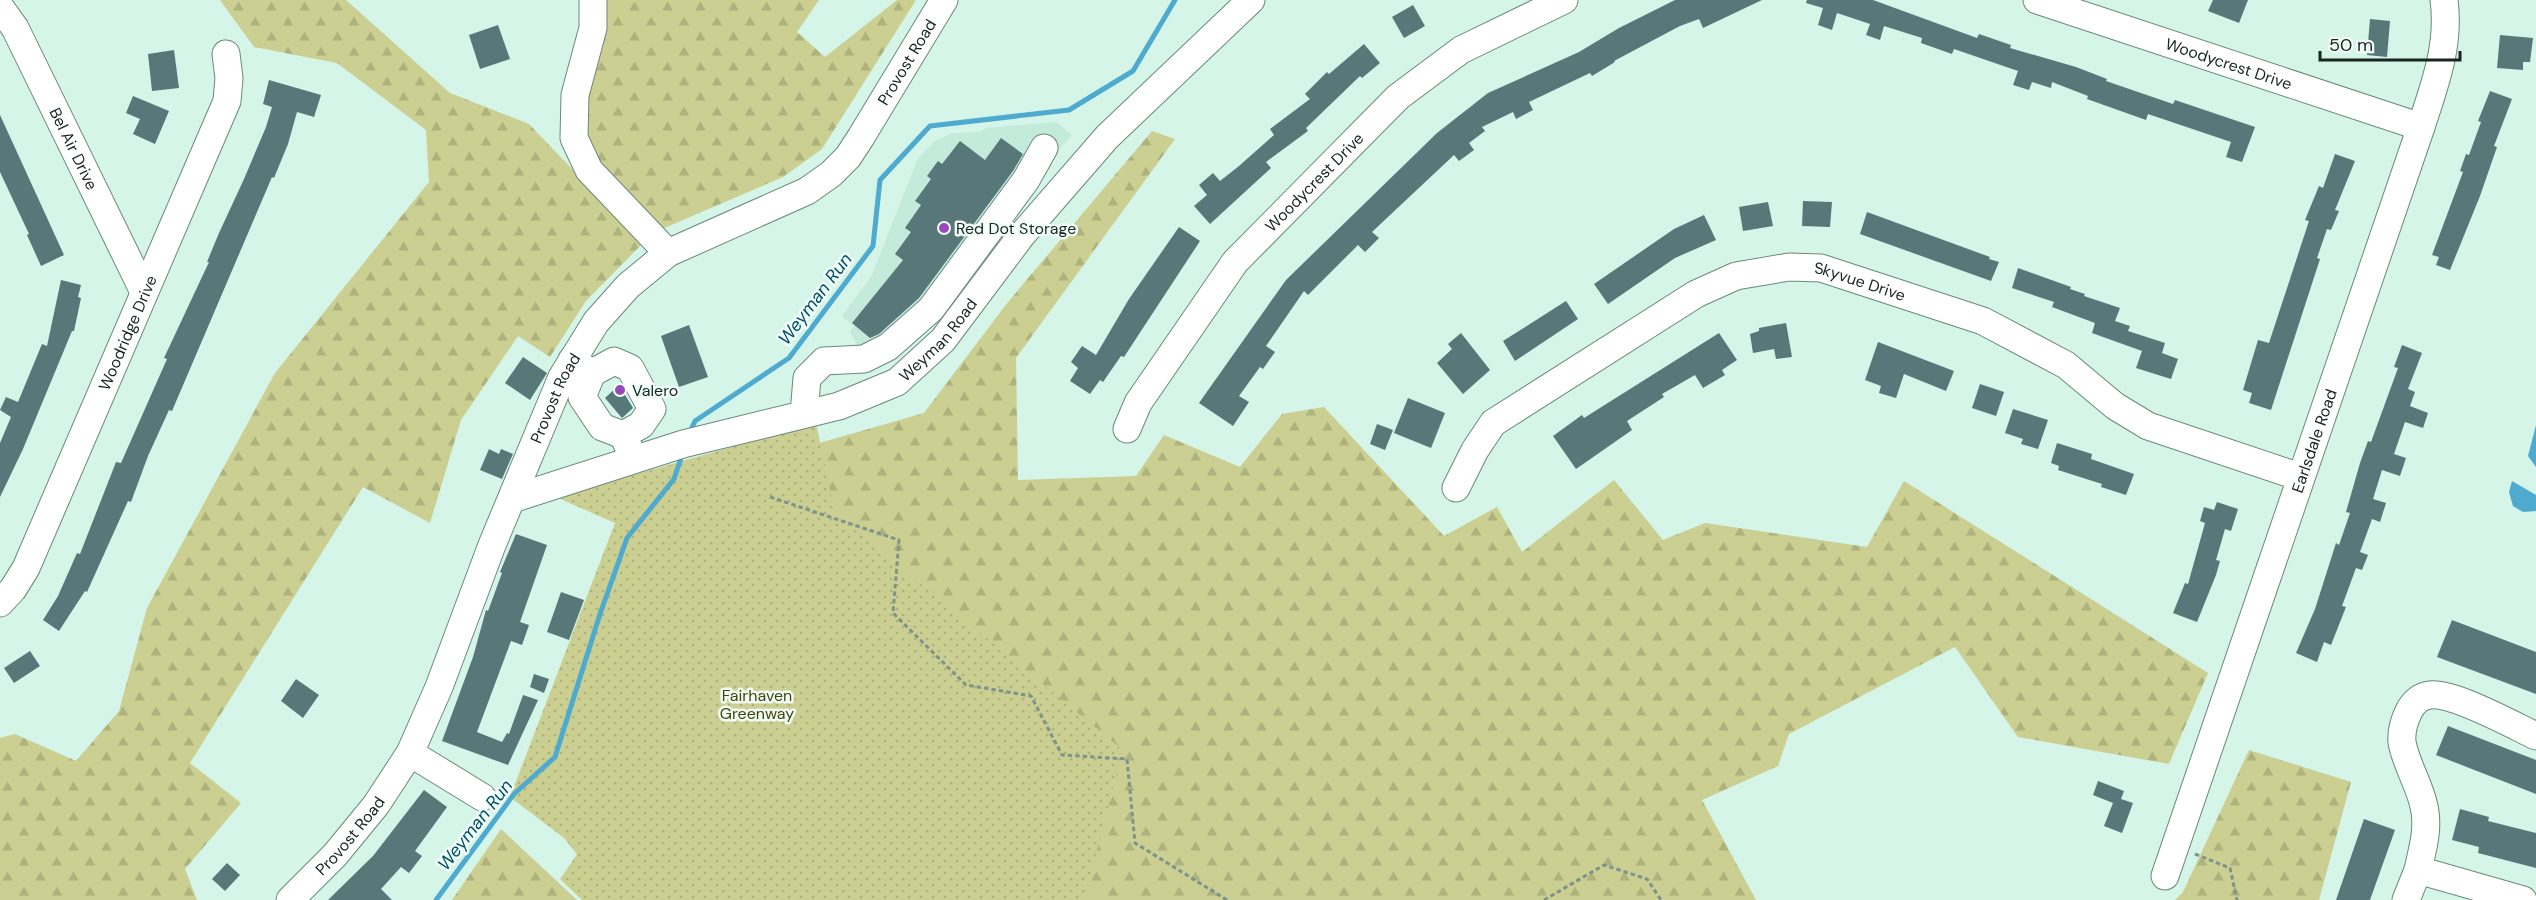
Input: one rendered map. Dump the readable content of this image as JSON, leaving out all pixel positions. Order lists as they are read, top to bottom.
{
  "streets": {
    "street": [
      "Provost Road",
      "Woodycrest Drive",
      "Bel Air Drive",
      "Skyvue Drive",
      "Woodridge Drive",
      "Weyman Road",
      "Earlsdale Road"
    ]
  },
  "crossings": [
    ["Provost Road", "Weyman Road"],
    ["Woodycrest Drive", "Earlsdale Road"],
    ["Bel Air Drive", "Woodridge Drive"],
    ["Skyvue Drive", "Earlsdale Road"]
  ],
  "water": ["Weyman Run"],
  "parks": ["Fairhaven Greenway"],
  "places": ["Red Dot Storage", "Valero"],
  "scale_bar": "50 m"
}
